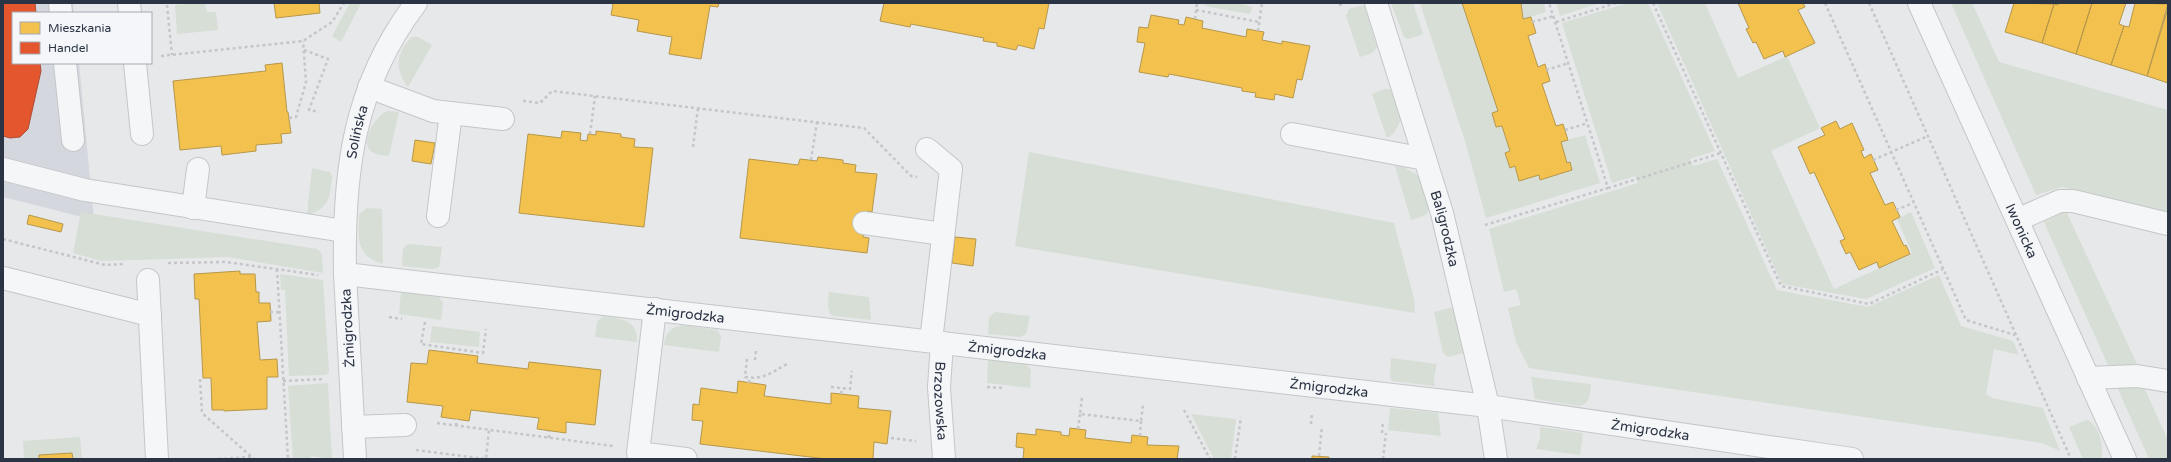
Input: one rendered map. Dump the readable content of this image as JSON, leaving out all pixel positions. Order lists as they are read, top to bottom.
{
  "streets": {
    "street": [
      "Solińska",
      "Baligrodzka",
      "Iwonicka",
      "Żmigrodzka",
      "Brzozowska"
    ]
  },
  "crossings": [
    ["Solińska", "Żmigrodzka"],
    ["Baligrodzka", "Żmigrodzka"],
    ["Żmigrodzka", "Brzozowska"]
  ],
  "legend": ["Mieszkania", "Handel"]
}
